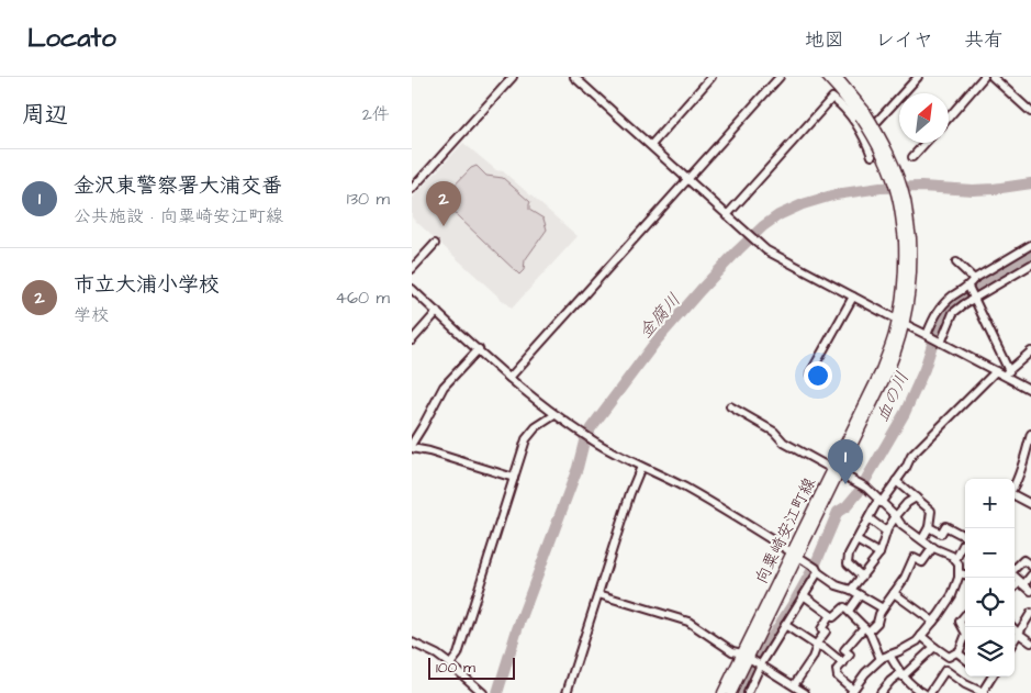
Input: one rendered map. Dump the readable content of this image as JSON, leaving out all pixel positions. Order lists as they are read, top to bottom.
{
  "streets": {
    "main road": ["向粟崎安江町線"]
  },
  "water": ["金腐川", "血の川"],
  "scale_bar": "100 m",
  "north": "top right",
  "page": {
    "header": "Locato",
    "nav": ["地図", "レイヤ", "共有"],
    "heading": ["周辺", "2件"],
    "list": [
      {
        "mark": "1",
        "name": "金沢東警察署大浦交番",
        "note": "公共施設 · 向粟崎安江町線",
        "value": "130 m"
      },
      {
        "mark": "2",
        "name": "市立大浦小学校",
        "note": "学校",
        "value": "460 m"
      }
    ],
    "pins": ["2", "1"],
    "map_buttons": ["+", "−"],
    "scale": "100 m"
  }
}
